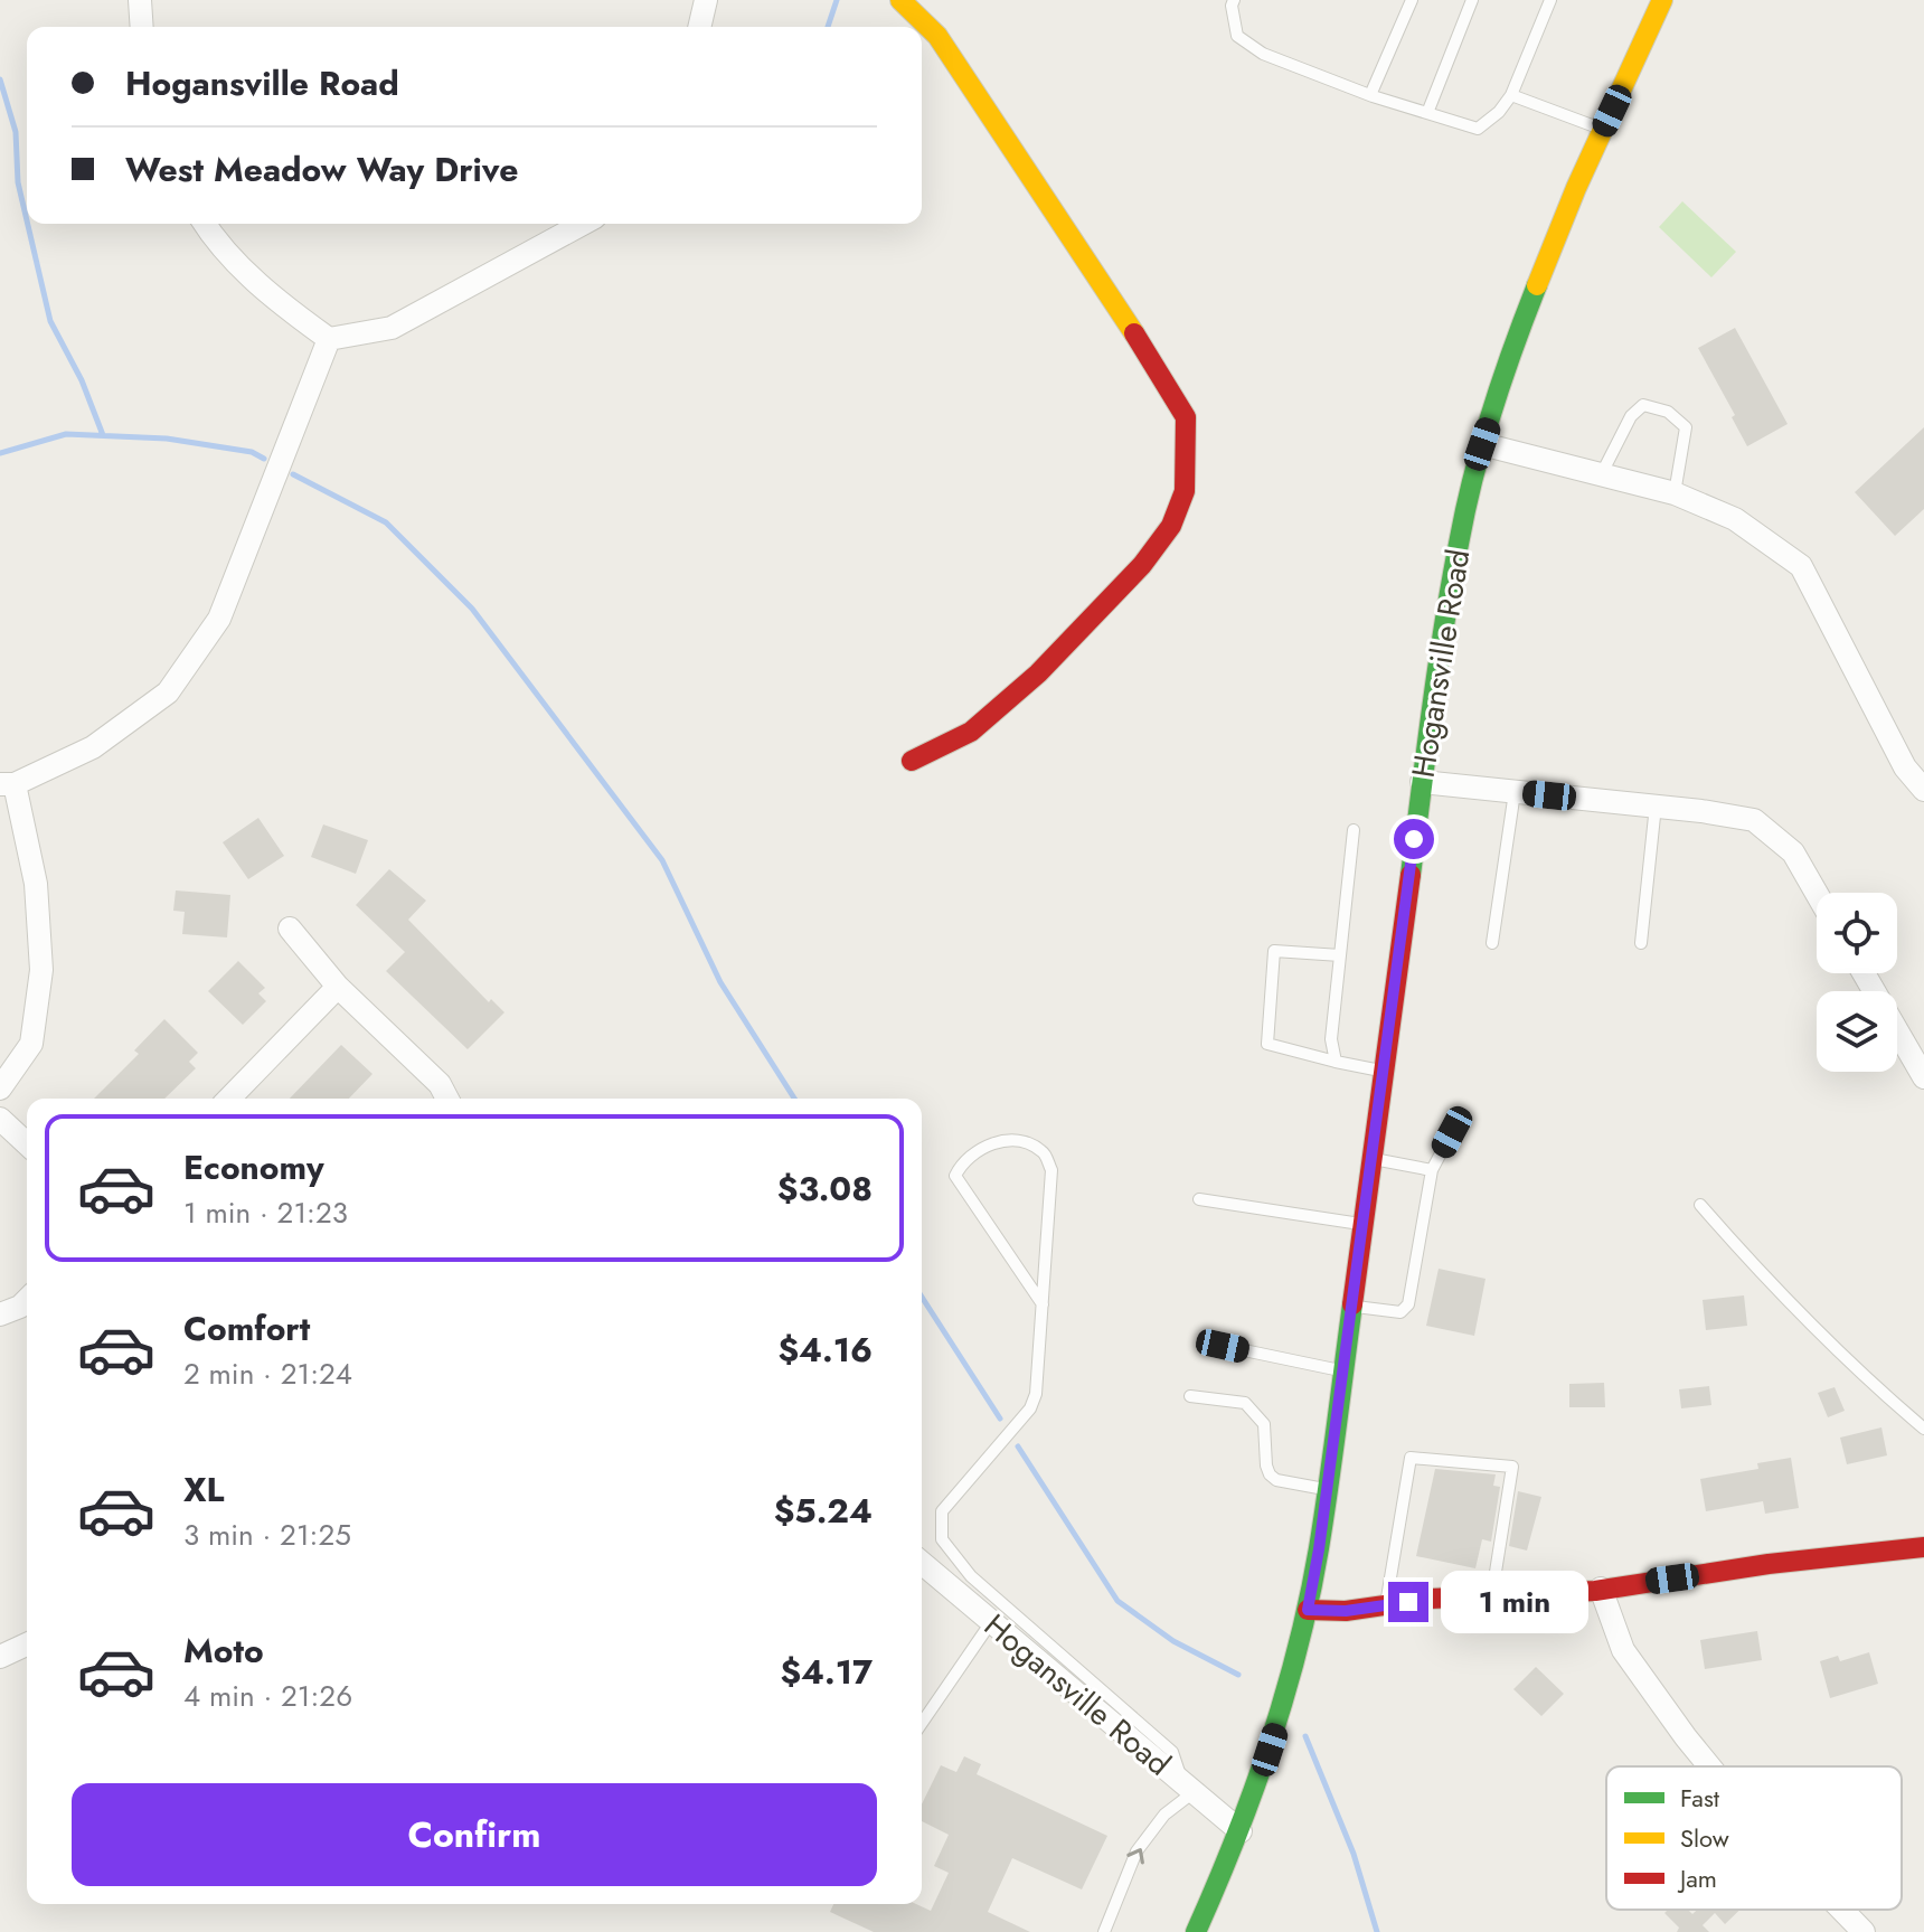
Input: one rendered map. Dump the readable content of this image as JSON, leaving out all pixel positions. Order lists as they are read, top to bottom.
{
  "streets": {
    "main road": ["Hogansville Road"]
  },
  "legend": ["Fast", "Slow", "Jam"],
  "page": {
    "banner": ["Hogansville Road", "West Meadow Way Drive"],
    "list": [
      {
        "name": "Economy",
        "note": "1 min · 21:23",
        "value": "$3.08"
      },
      {
        "name": "Comfort",
        "note": "2 min · 21:24",
        "value": "$4.16"
      },
      {
        "name": "XL",
        "note": "3 min · 21:25",
        "value": "$5.24"
      },
      {
        "name": "Moto",
        "note": "4 min · 21:26",
        "value": "$4.17"
      }
    ],
    "bubble": "1 min",
    "buttons": "Confirm"
  }
}
